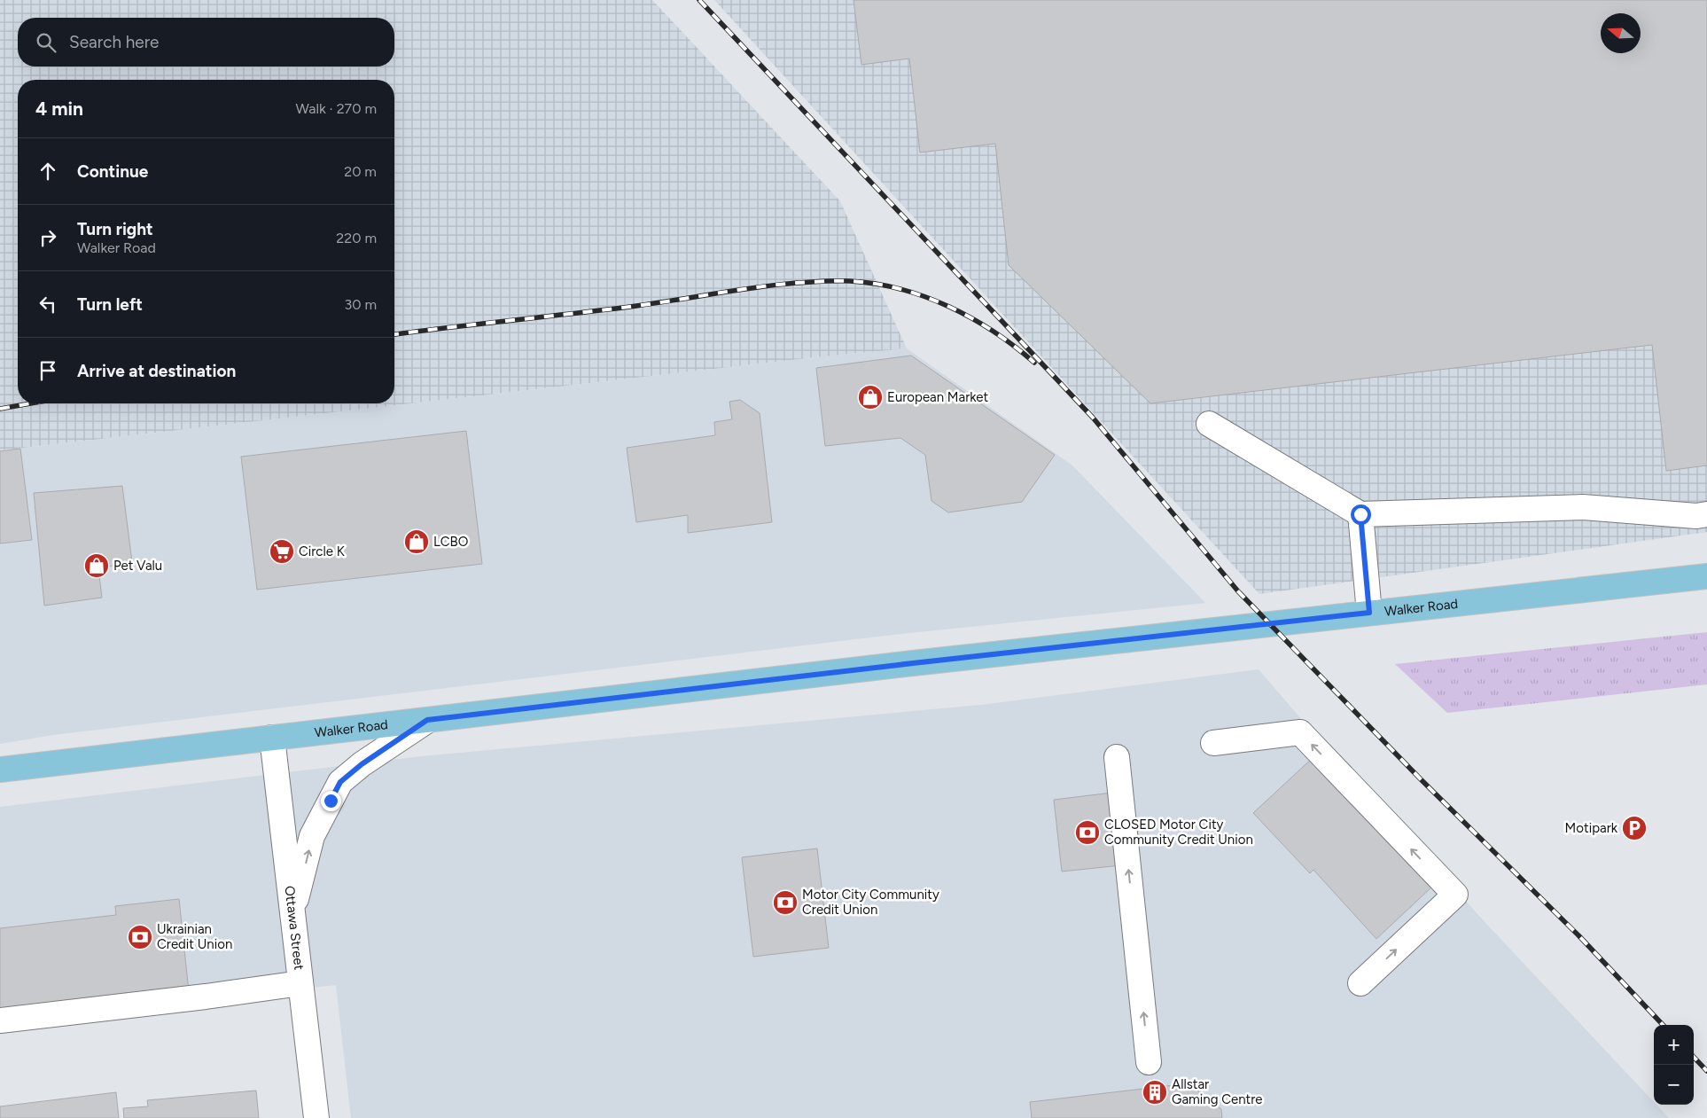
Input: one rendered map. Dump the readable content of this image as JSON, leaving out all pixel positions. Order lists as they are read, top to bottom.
{
  "streets": {
    "main road": ["Walker Road"],
    "street": ["Ottawa Street"]
  },
  "crossings": [
    ["Walker Road", "Ottawa Street"]
  ],
  "places": {
    "shop": ["European Market", "LCBO", "Pet Valu"],
    "supermarket": ["Circle K"],
    "parking": ["Motipark"],
    "bank": ["CLOSED Motor City Community Credit Union", "Motor City Community Credit Union", "Ukrainian Credit Union"],
    "building": ["Allstar Gaming Centre"]
  },
  "north": "left",
  "page": {
    "search": "Search here",
    "heading": ["4 min", "Walk · 270 m"],
    "list": [
      ["Continue", "20 m"],
      ["Turn right", "Walker Road", "220 m"],
      ["Turn left", "30 m"],
      "Arrive at destination"
    ],
    "map_buttons": ["+", "−"]
  }
}
